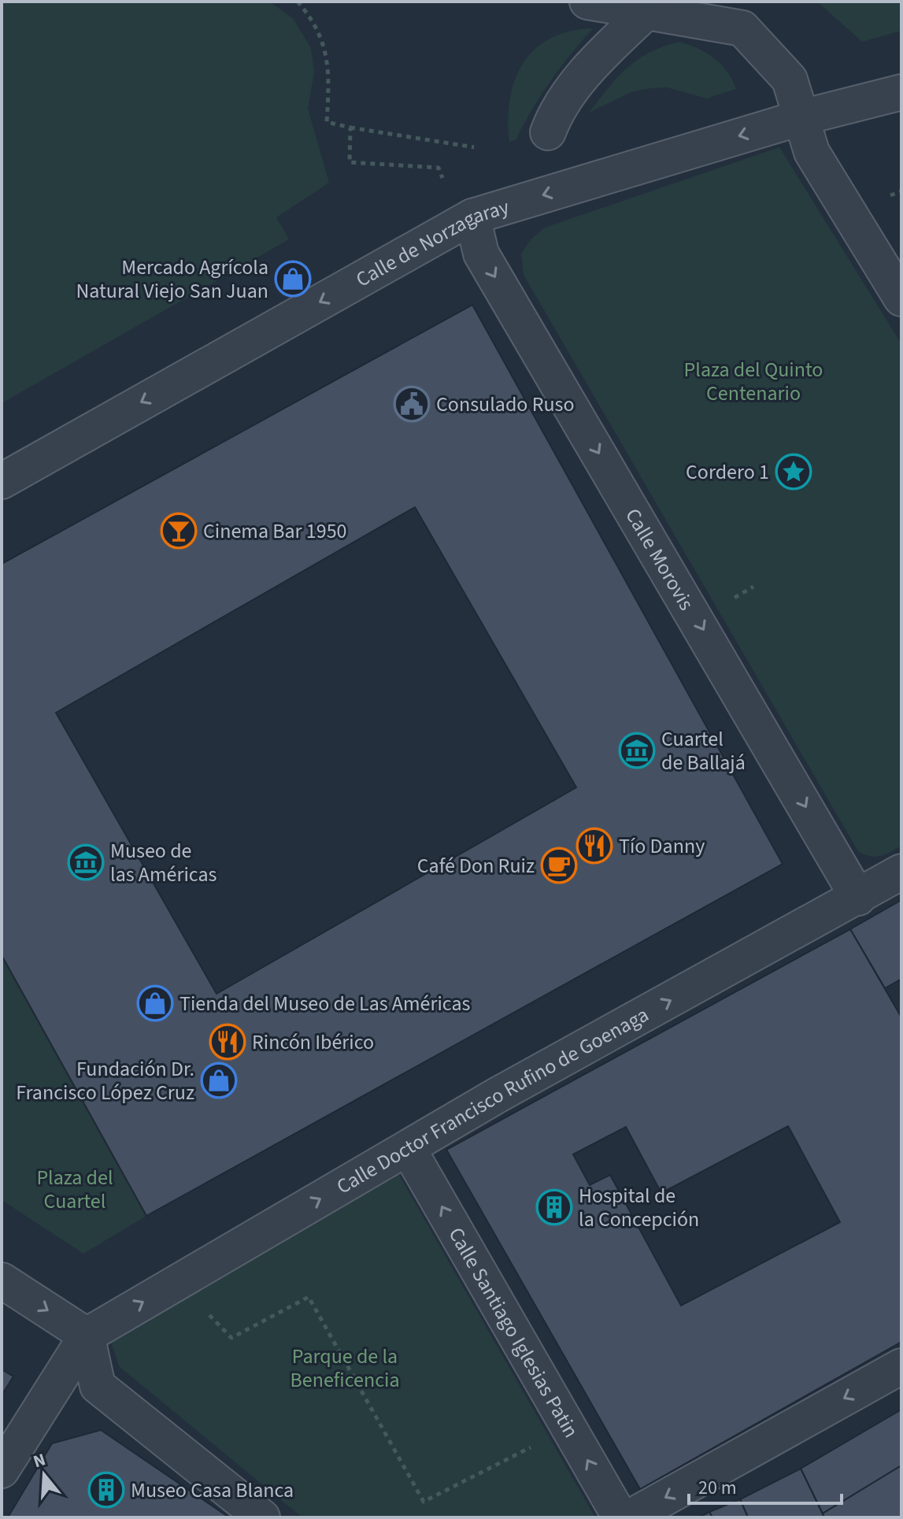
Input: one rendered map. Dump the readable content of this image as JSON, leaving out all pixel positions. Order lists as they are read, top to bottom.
{
  "streets": {
    "street": [
      "Calle de Norzagaray",
      "Calle Morovis",
      "Calle Doctor Francisco Rufino de Goenaga",
      "Calle Santiago Iglesias Patin"
    ]
  },
  "crossings": [
    ["Calle de Norzagaray", "Calle Morovis"],
    ["Calle Morovis", "Calle Doctor Francisco Rufino de Goenaga"],
    ["Calle Doctor Francisco Rufino de Goenaga", "Calle Santiago Iglesias Patin"]
  ],
  "one_way": [
    "Calle de Norzagaray",
    "Calle Morovis",
    "Calle Doctor Francisco Rufino de Goenaga",
    "Calle Santiago Iglesias Patin"
  ],
  "parks": ["Plaza del Quinto Centenario", "Plaza del Cuartel", "Parque de la Beneficencia"],
  "places": {
    "shop": ["Mercado Agrícola Natural Viejo San Juan", "Tienda del Museo de Las Américas", "Fundación Dr. Francisco López Cruz"],
    "public building": ["Consulado Ruso"],
    "place": ["Cordero 1"],
    "bar": ["Cinema Bar 1950"],
    "museum": ["Cuartel de Ballajá", "Museo de las Américas"],
    "restaurant": ["Tío Danny", "Rincón Ibérico"],
    "cafe": ["Café Don Ruiz"],
    "building": ["Hospital de la Concepción", "Museo Casa Blanca"]
  },
  "scale_bar": "20 m",
  "north": "top"
}
